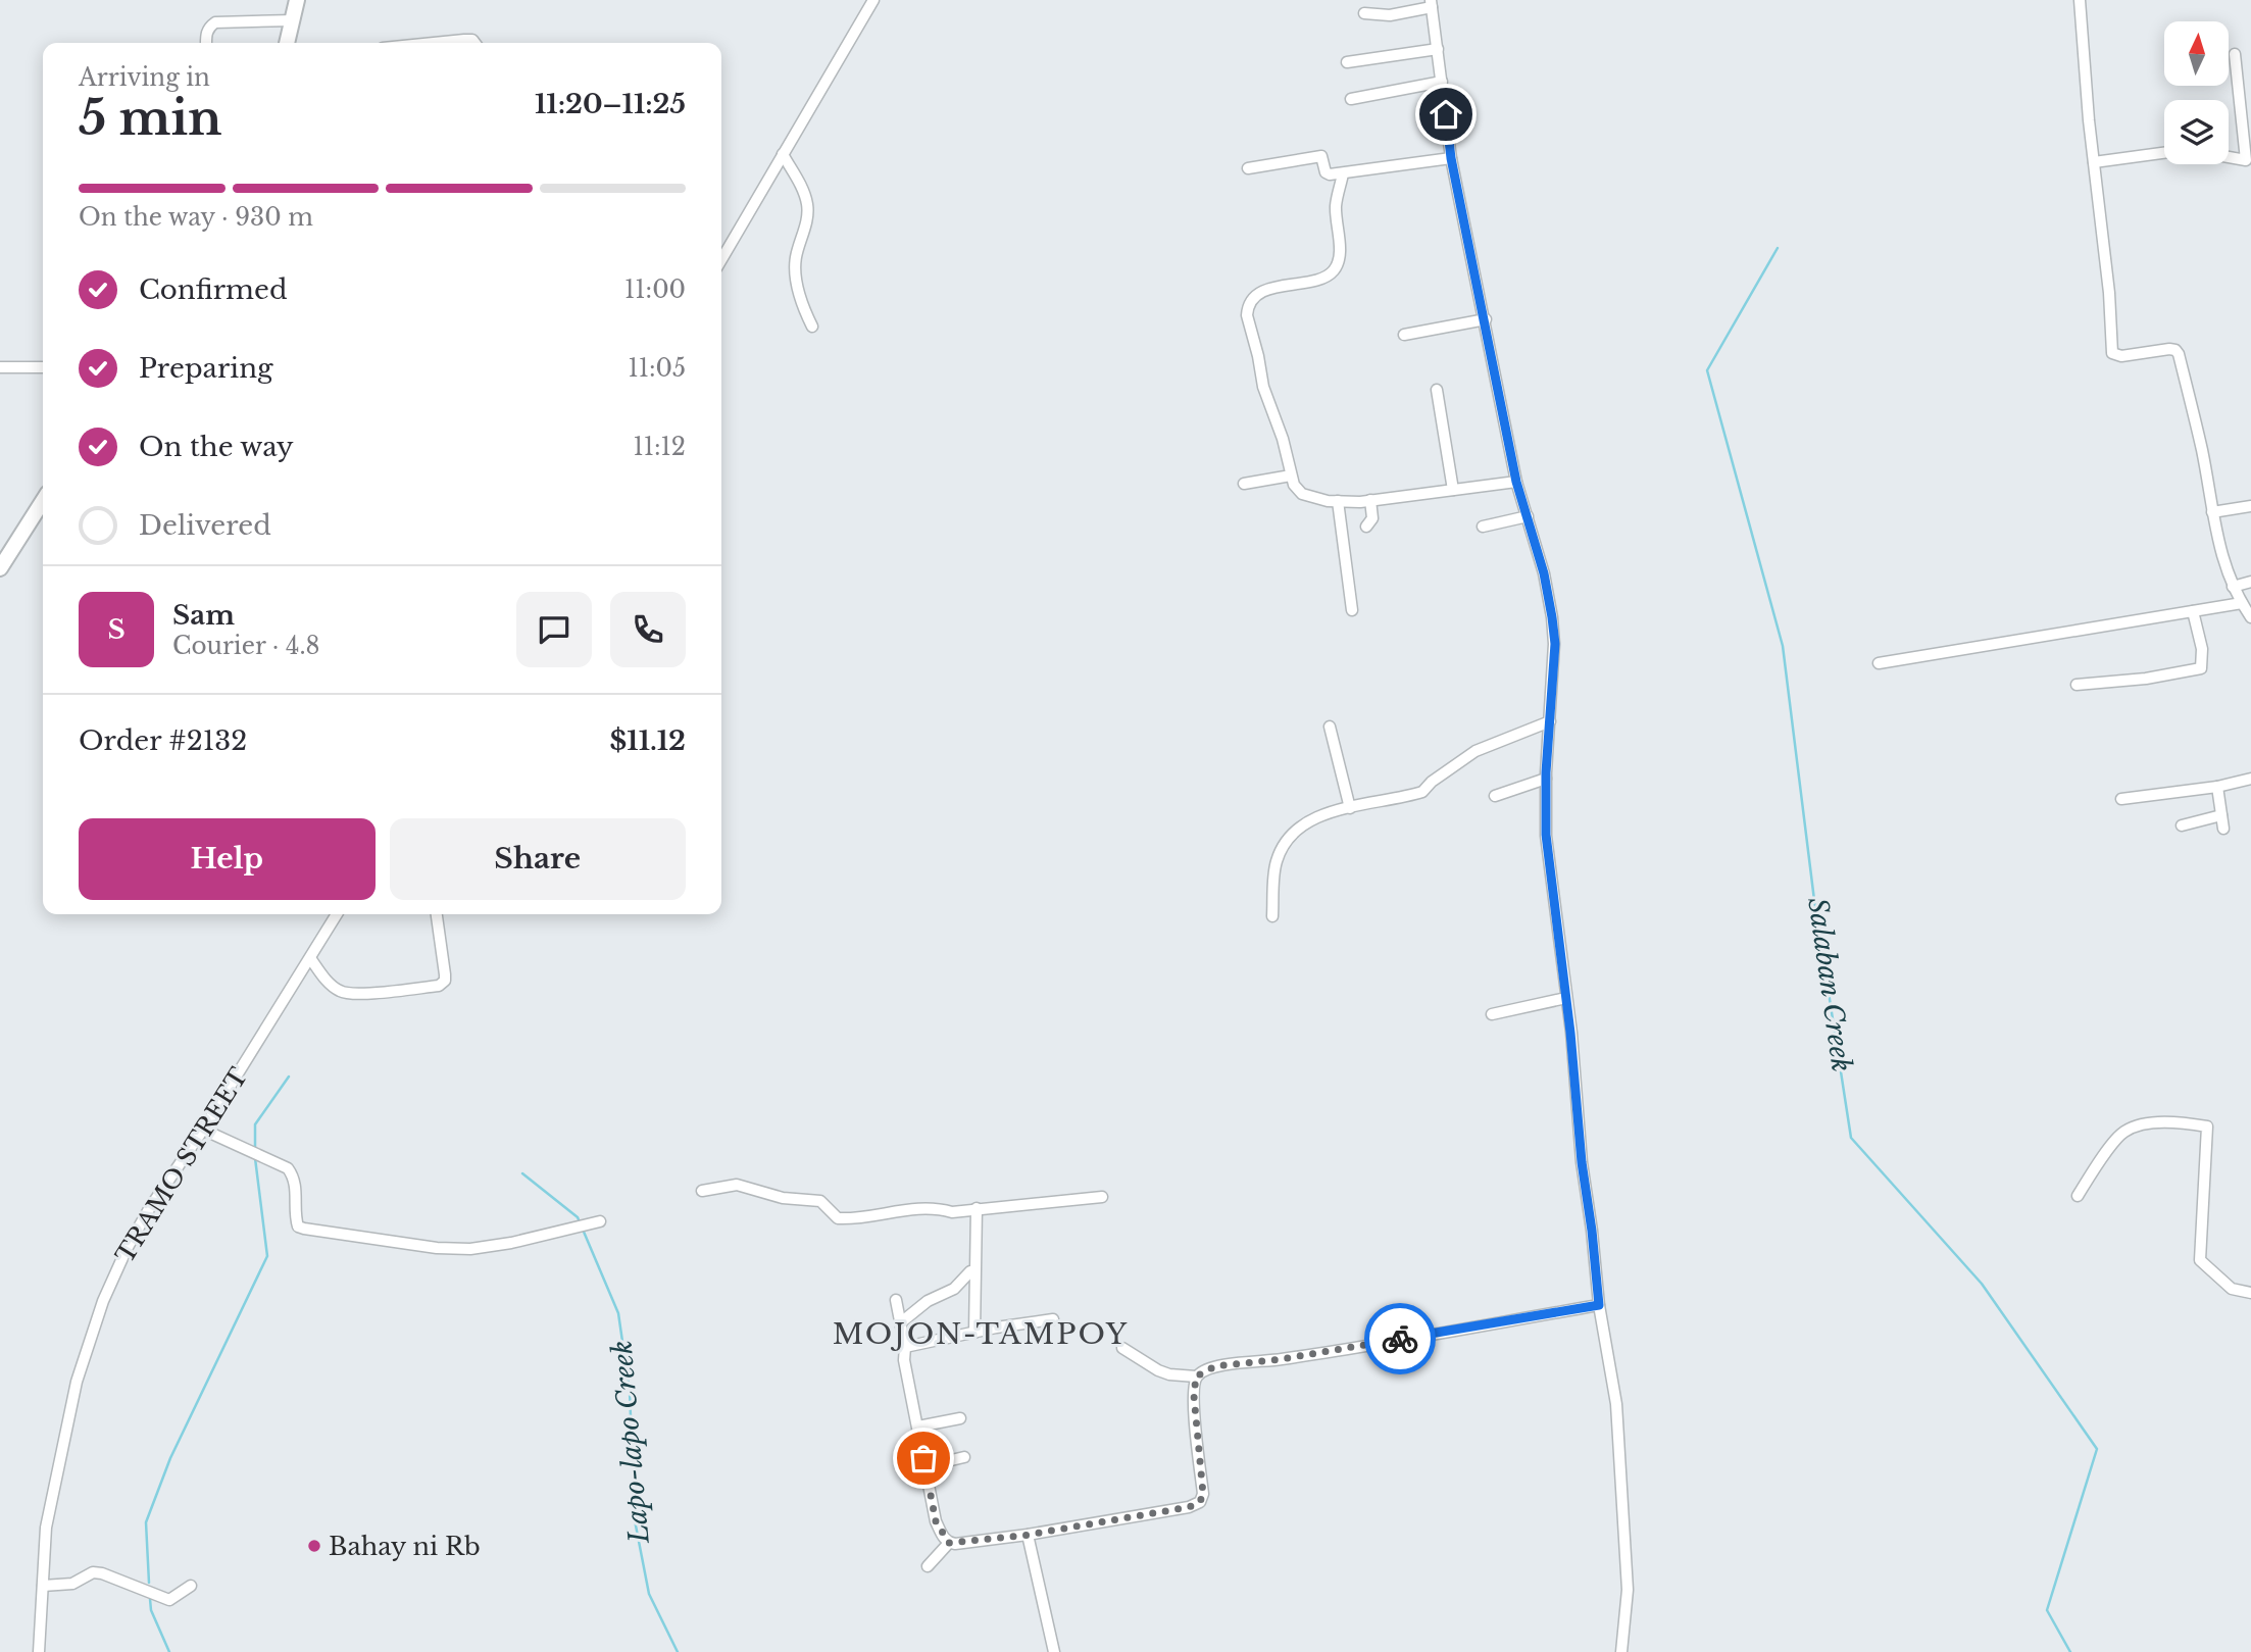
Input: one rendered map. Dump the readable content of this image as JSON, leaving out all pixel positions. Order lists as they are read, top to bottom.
{
  "streets": {
    "street": ["TRAMO STREET"]
  },
  "districts": ["MOJON-TAMPOY"],
  "water": ["Salaban Creek", "Lapo-lapo Creek"],
  "places": ["Bahay ni Rb"],
  "north": "top",
  "page": {
    "heading": ["5 min", "Arriving in", "11:20–11:25"],
    "panel": [
      "Sam",
      "Courier · 4.8",
      "Order #2132",
      "$11.12"
    ],
    "bar": "On the way · 930 m",
    "list": [
      ["Confirmed", "11:00"],
      ["Preparing", "11:05"],
      ["On the way", "11:12"],
      "Delivered"
    ],
    "round": "S",
    "buttons": ["Help", "Share"]
  }
}
